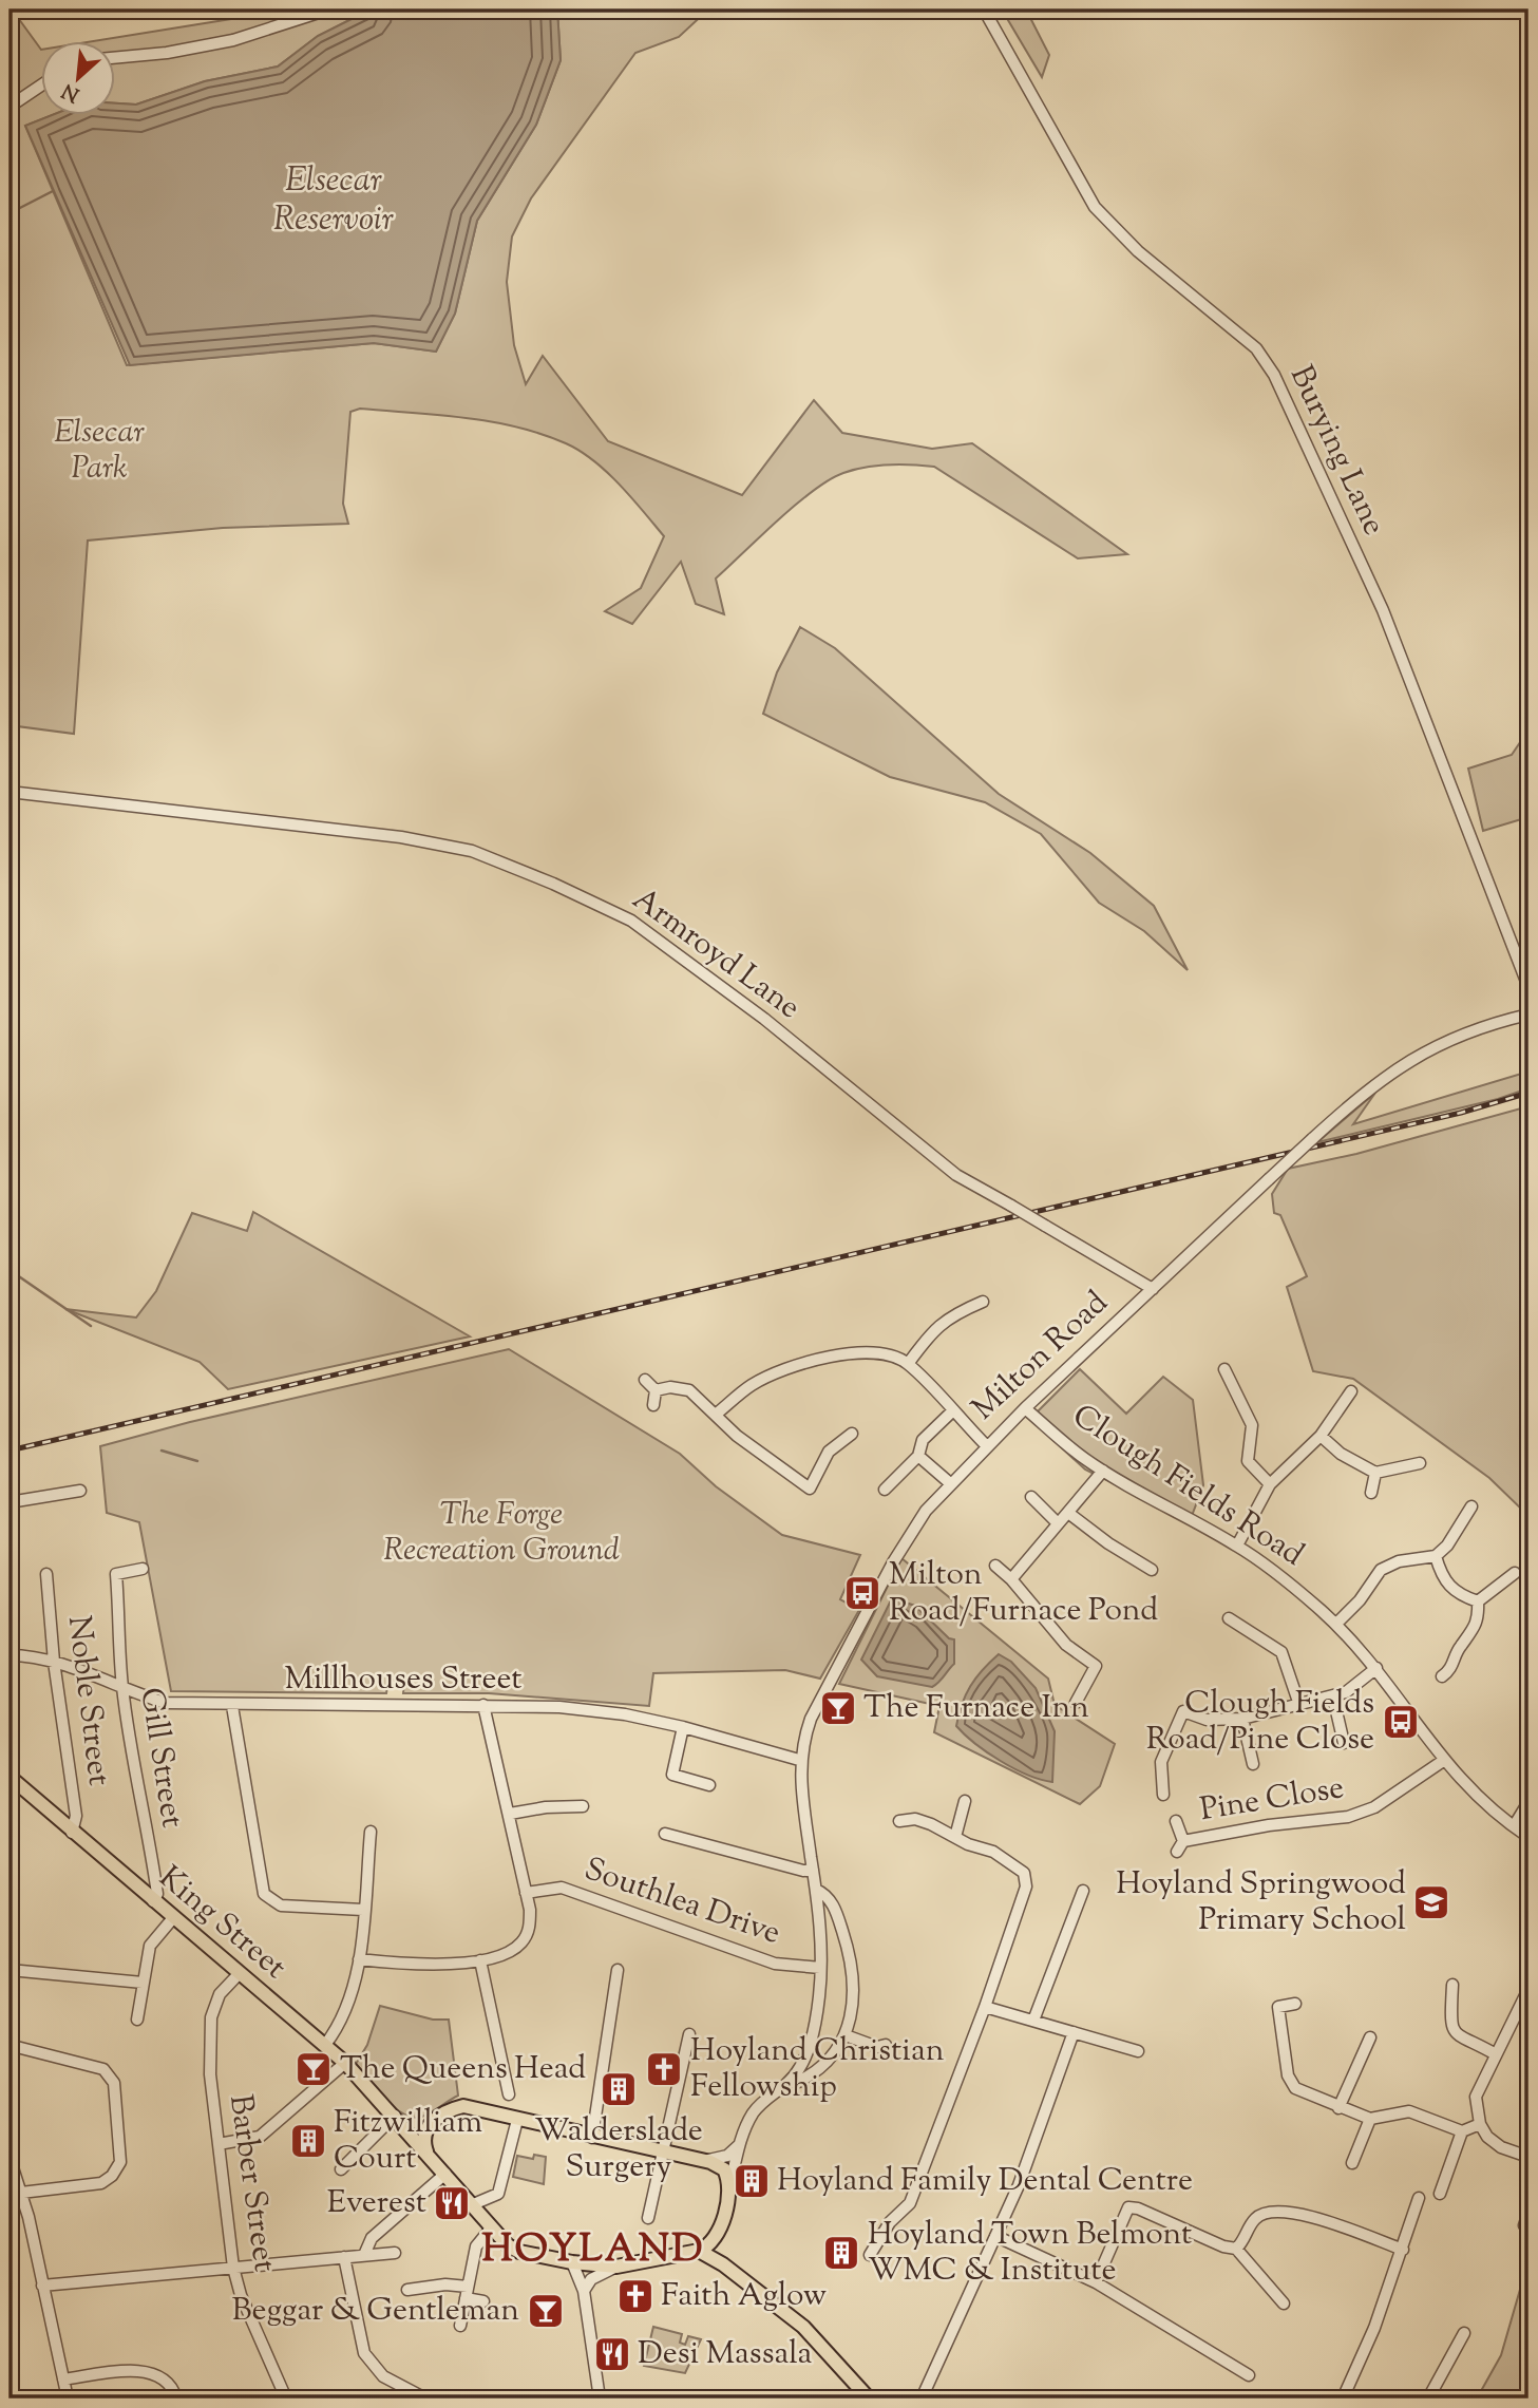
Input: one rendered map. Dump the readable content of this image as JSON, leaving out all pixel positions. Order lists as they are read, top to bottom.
{
  "streets": {
    "main road": ["Milton Road", "King Street"],
    "street": [
      "Burying Lane",
      "Armroyd Lane",
      "Clough Fields Road",
      "Millhouses Street",
      "Noble Street",
      "Gill Street",
      "Pine Close",
      "Southlea Drive",
      "Barber Street"
    ]
  },
  "crossings": [
    ["Armroyd Lane", "Milton Road"],
    ["Milton Road", "Clough Fields Road"],
    ["Milton Road", "Millhouses Street"],
    ["Milton Road", "Southlea Drive"],
    ["Clough Fields Road", "Pine Close"],
    ["Millhouses Street", "Noble Street"],
    ["Millhouses Street", "Gill Street"],
    ["Noble Street", "King Street"],
    ["Gill Street", "King Street"],
    ["King Street", "Barber Street"]
  ],
  "districts": ["HOYLAND"],
  "water": ["Elsecar Reservoir"],
  "parks": ["Elsecar Park", "The Forge Recreation Ground"],
  "places": {
    "bus stop": ["Milton Road/Furnace Pond", "Clough Fields Road/Pine Close"],
    "bar": ["The Furnace Inn", "The Queens Head", "Beggar & Gentleman"],
    "school or university": ["Hoyland Springwood Primary School"],
    "church": ["Hoyland Christian Fellowship", "Faith Aglow"],
    "building": [
      "Walderslade Surgery",
      "Fitzwilliam Court",
      "Hoyland Family Dental Centre",
      "Hoyland Town Belmont WMC & Institute"
    ],
    "restaurant": ["Everest", "Desi Massala"]
  },
  "north": "bottom left"
}
